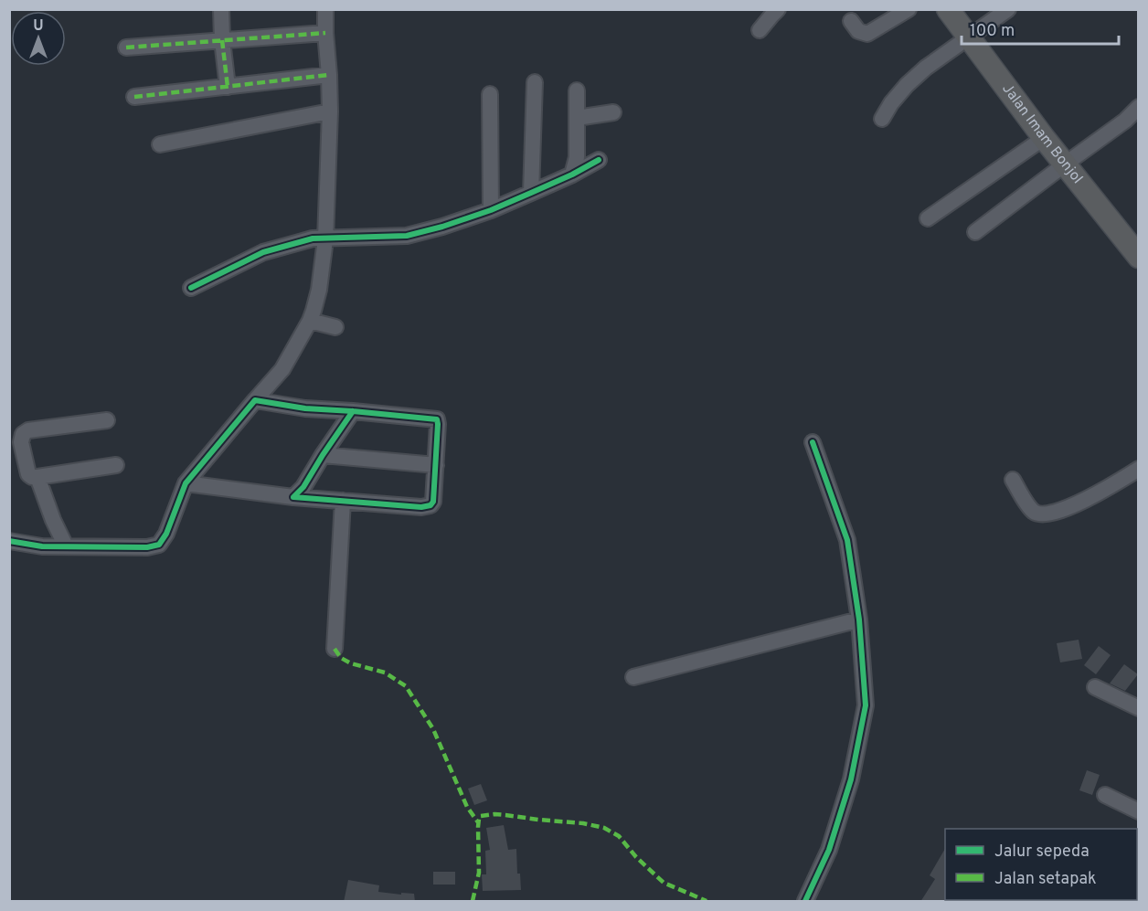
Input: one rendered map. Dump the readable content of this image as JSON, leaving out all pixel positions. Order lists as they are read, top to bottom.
{
  "streets": {
    "highway": ["Jalan Imam Bonjol"]
  },
  "legend": ["Jalur sepeda", "Jalan setapak"],
  "scale_bar": "100 m",
  "north": "top"
}
